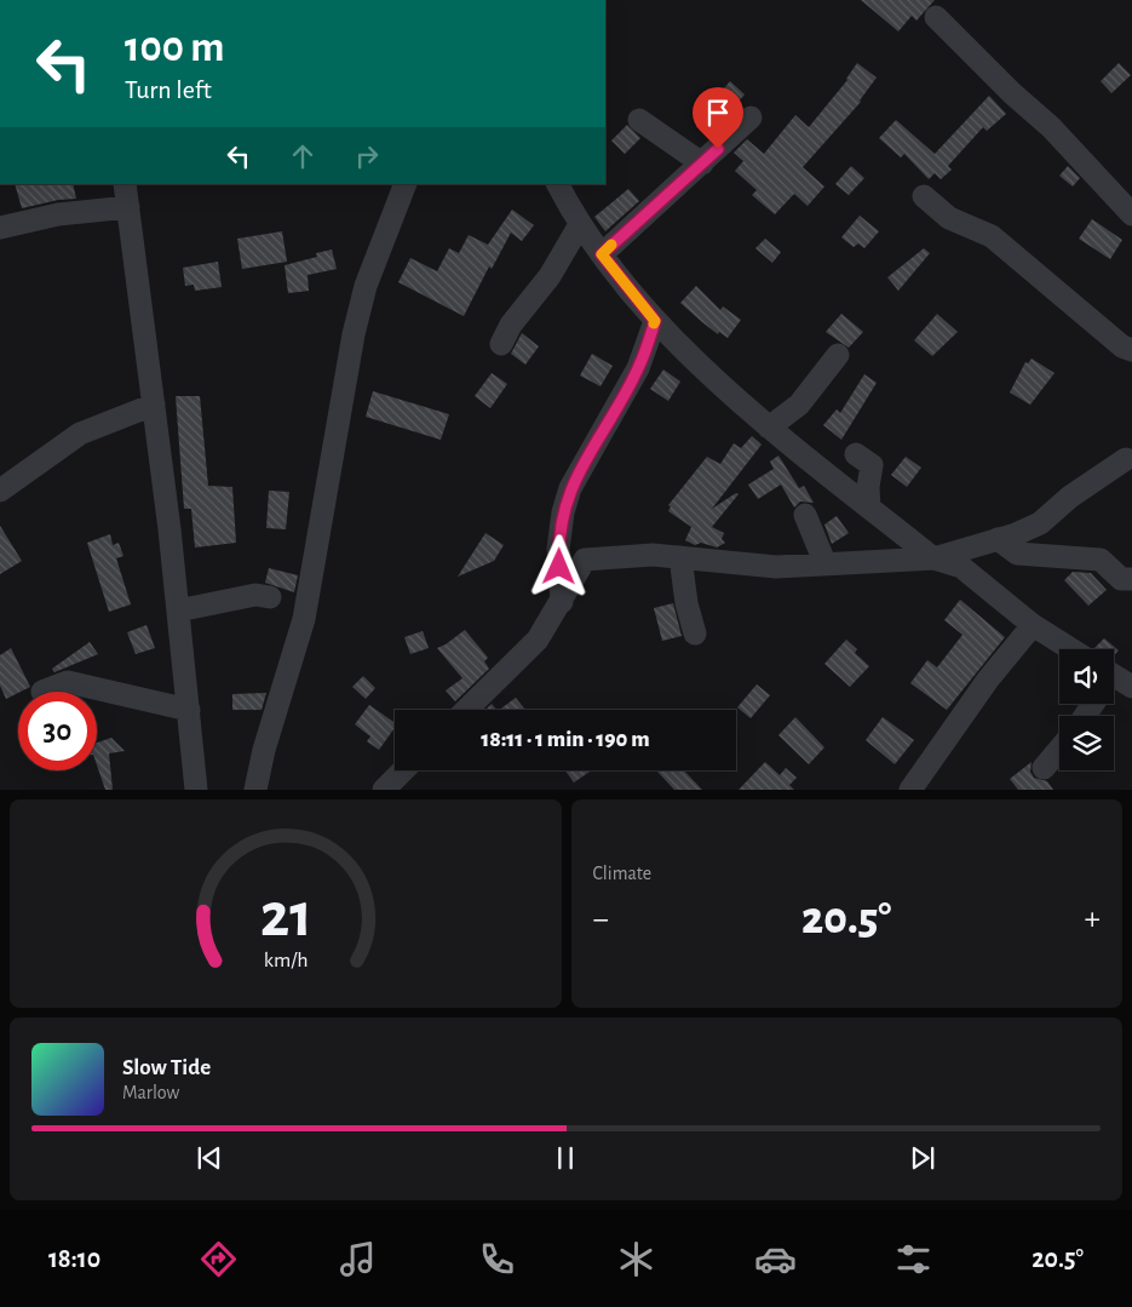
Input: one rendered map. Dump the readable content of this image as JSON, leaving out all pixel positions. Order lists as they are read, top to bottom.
{
  "page": {
    "turn": ["100 m", "Turn left"],
    "limit": "30",
    "trip": "18:11 · 1 min · 190 m",
    "tile": "Climate",
    "heat": ["−", "20.5°", "+"],
    "song": ["Slow Tide", "Marlow"],
    "tabs": ["18:10", "20.5°"],
    "gauge": ["21", "km/h"]
  }
}
